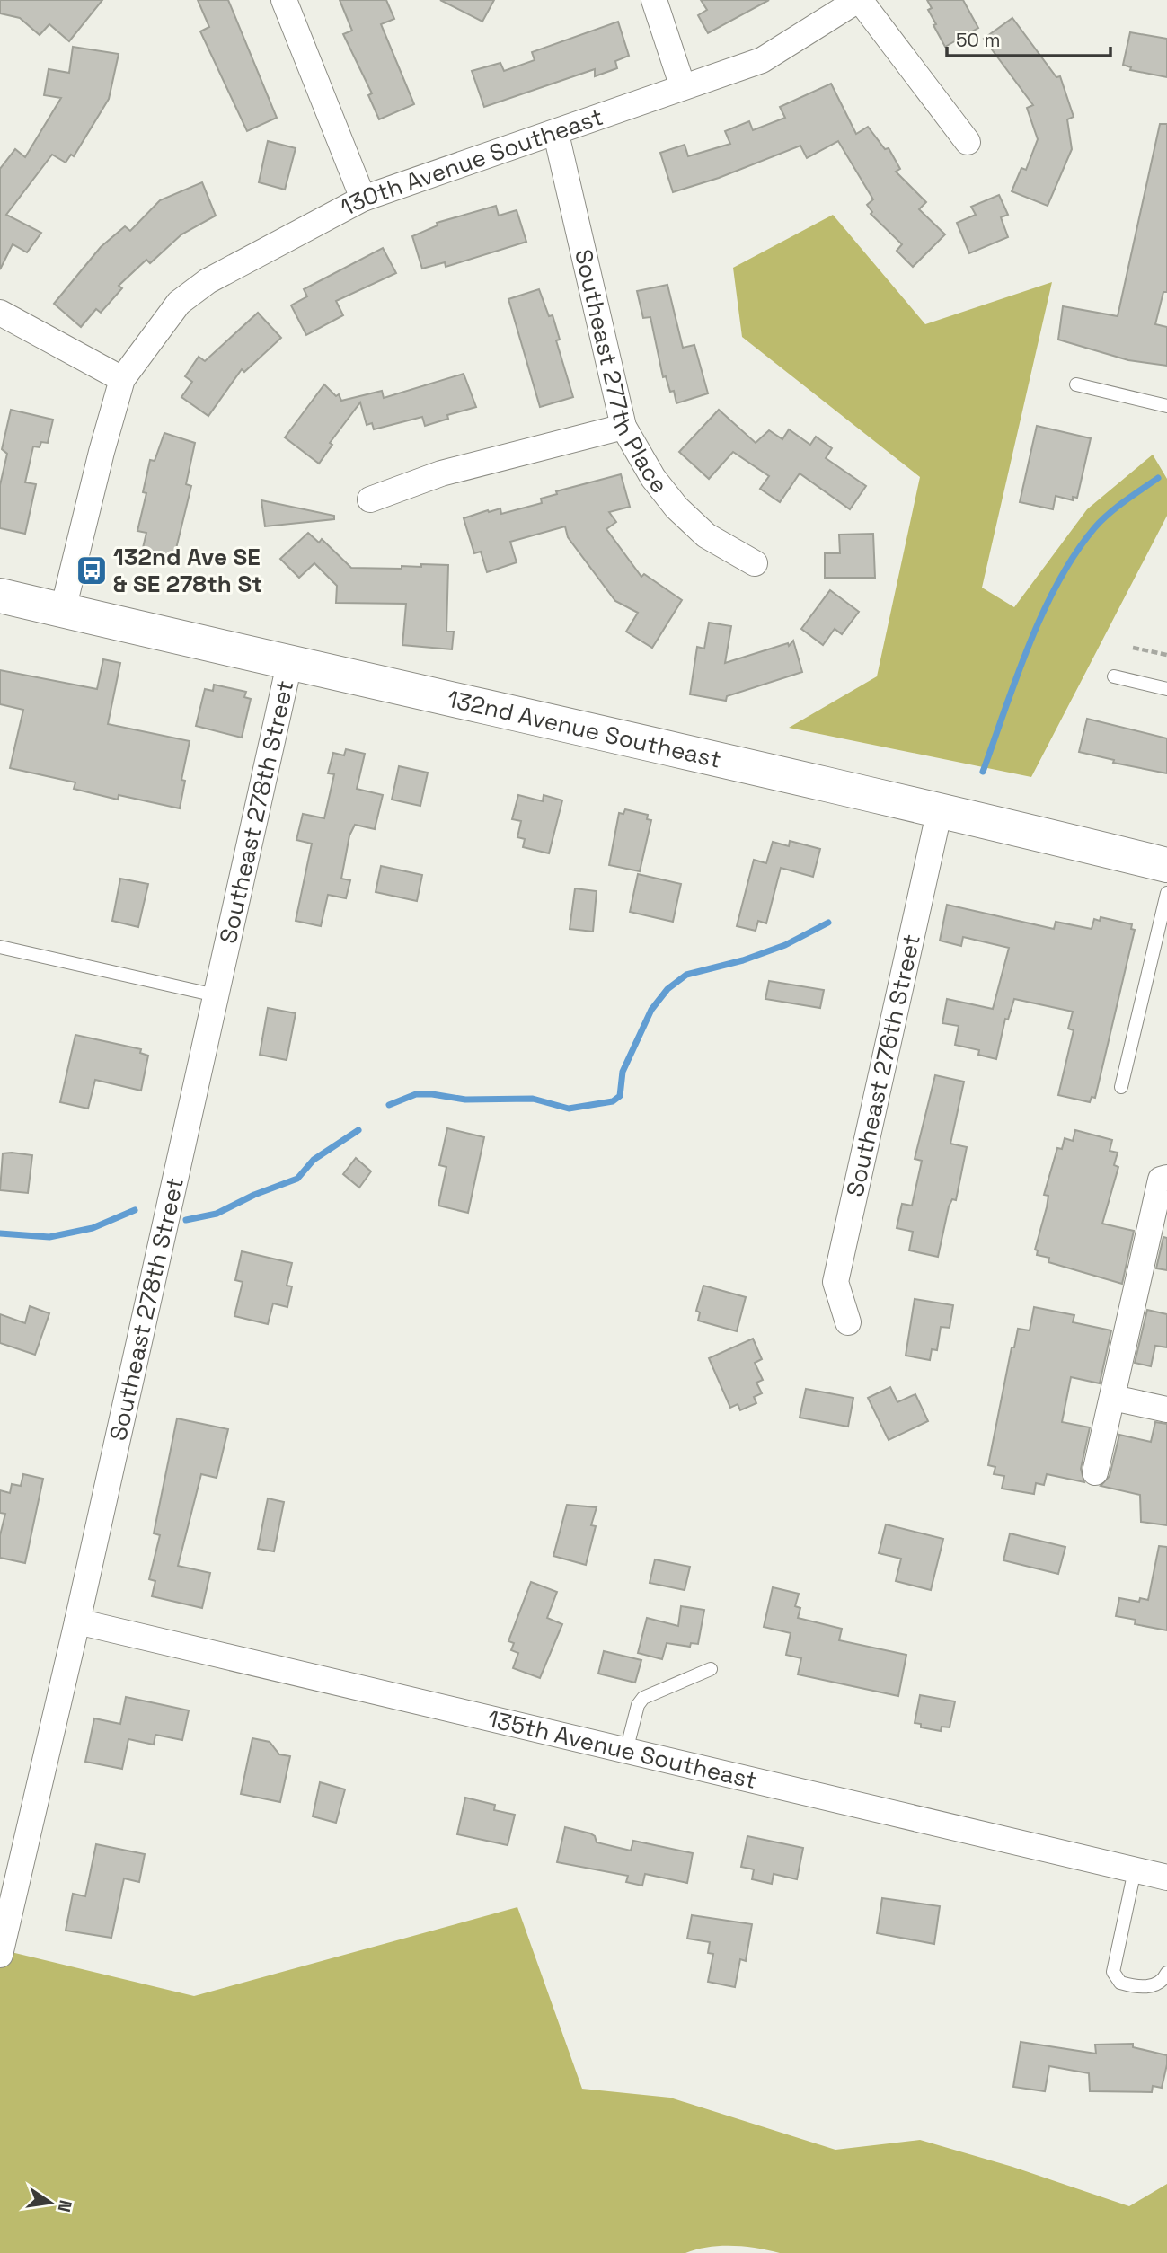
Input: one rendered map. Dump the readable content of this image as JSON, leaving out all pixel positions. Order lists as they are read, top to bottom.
{
  "streets": {
    "main road": ["132nd Avenue Southeast"],
    "street": [
      "130th Avenue Southeast",
      "Southeast 277th Place",
      "Southeast 278th Street",
      "Southeast 276th Street",
      "135th Avenue Southeast"
    ]
  },
  "crossings": [
    ["130th Avenue Southeast", "Southeast 277th Place"],
    ["132nd Avenue Southeast", "Southeast 278th Street"],
    ["132nd Avenue Southeast", "Southeast 276th Street"],
    ["Southeast 278th Street", "135th Avenue Southeast"]
  ],
  "places": {
    "bus stop": ["132nd Ave SE & SE 278th St"]
  },
  "scale_bar": "50 m",
  "north": "right"
}
